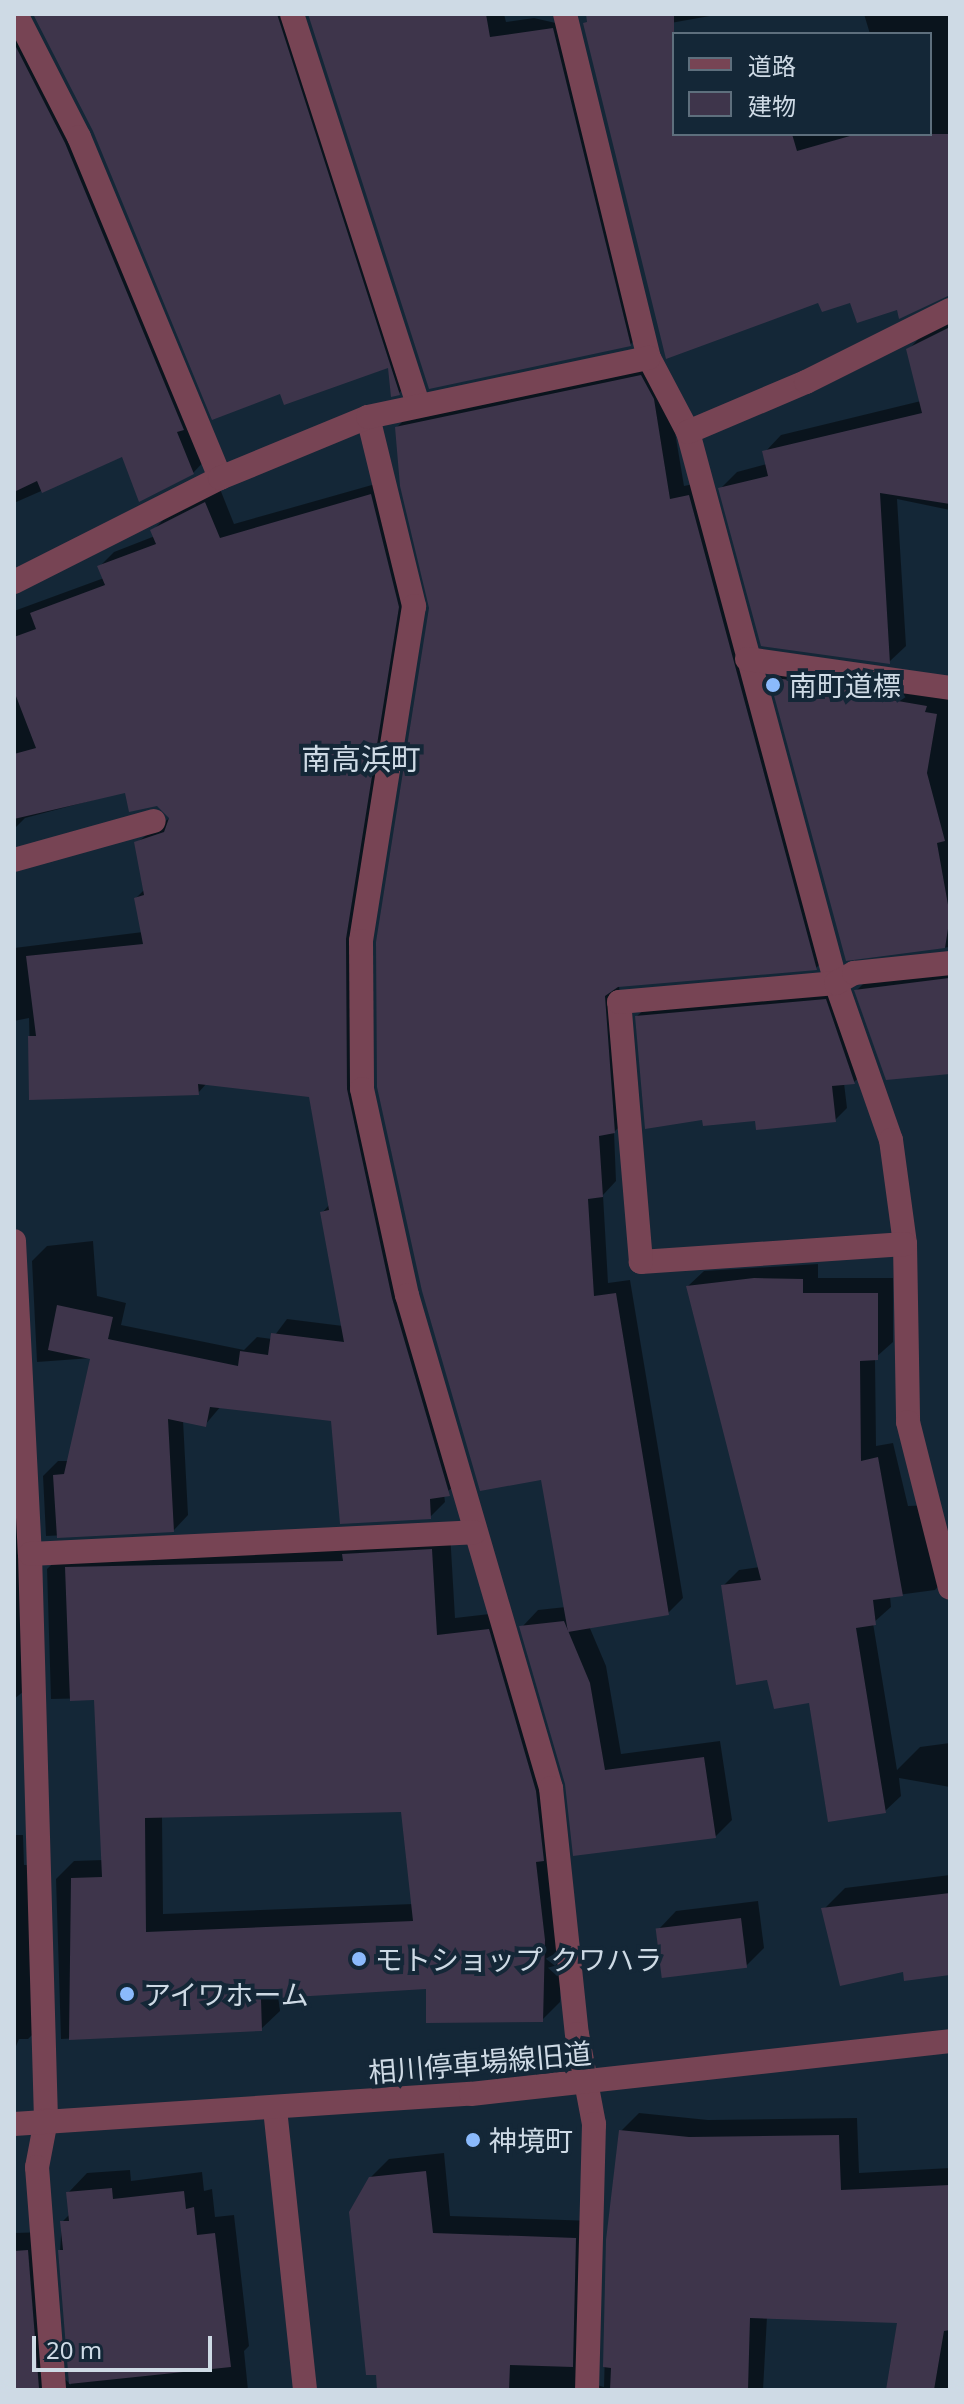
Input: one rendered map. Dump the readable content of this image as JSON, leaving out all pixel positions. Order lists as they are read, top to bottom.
{
  "streets": {
    "street": ["相川停車場線旧道"]
  },
  "districts": ["南高浜町"],
  "places": [
    "南町道標",
    "モトショップ クワハラ",
    "アイワホーム",
    "神境町"
  ],
  "legend": ["道路", "建物"],
  "scale_bar": "20 m"
}
